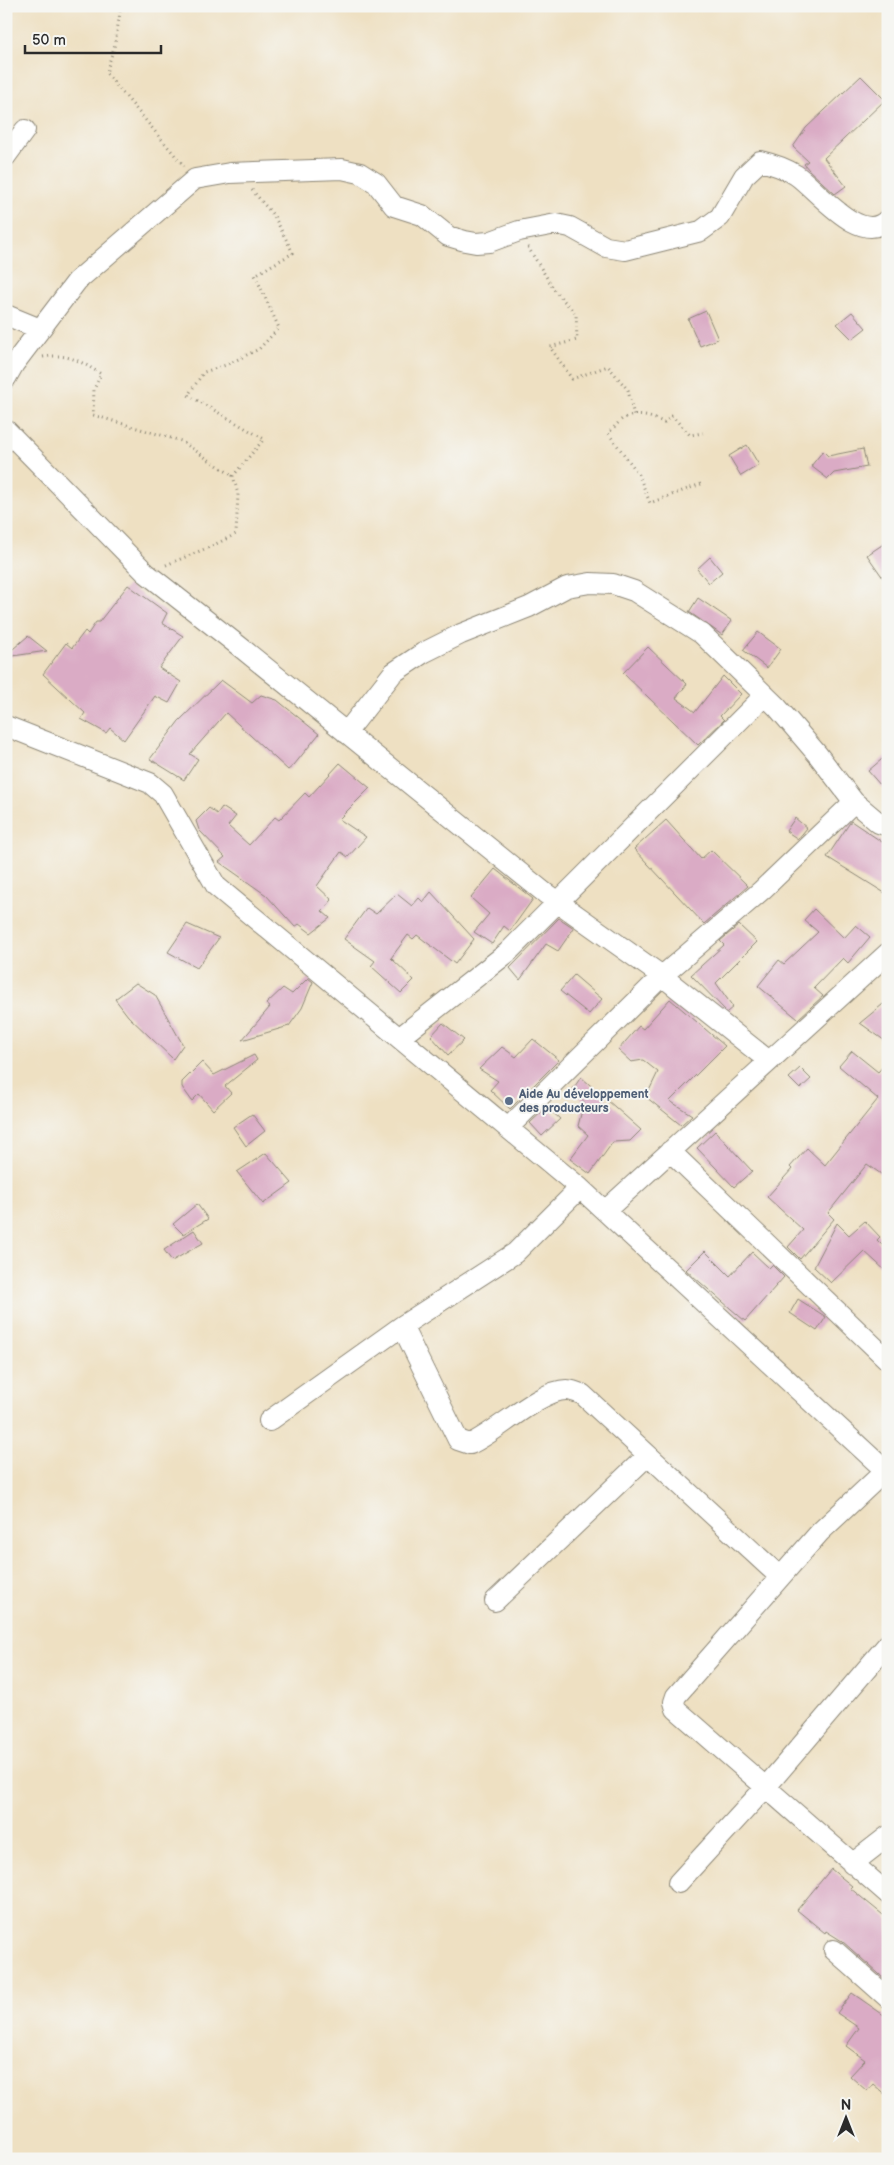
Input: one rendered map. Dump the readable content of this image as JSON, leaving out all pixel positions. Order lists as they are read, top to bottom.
{
  "places": ["Aide Au développement des producteurs"],
  "scale_bar": "50 m",
  "north": "top"
}
